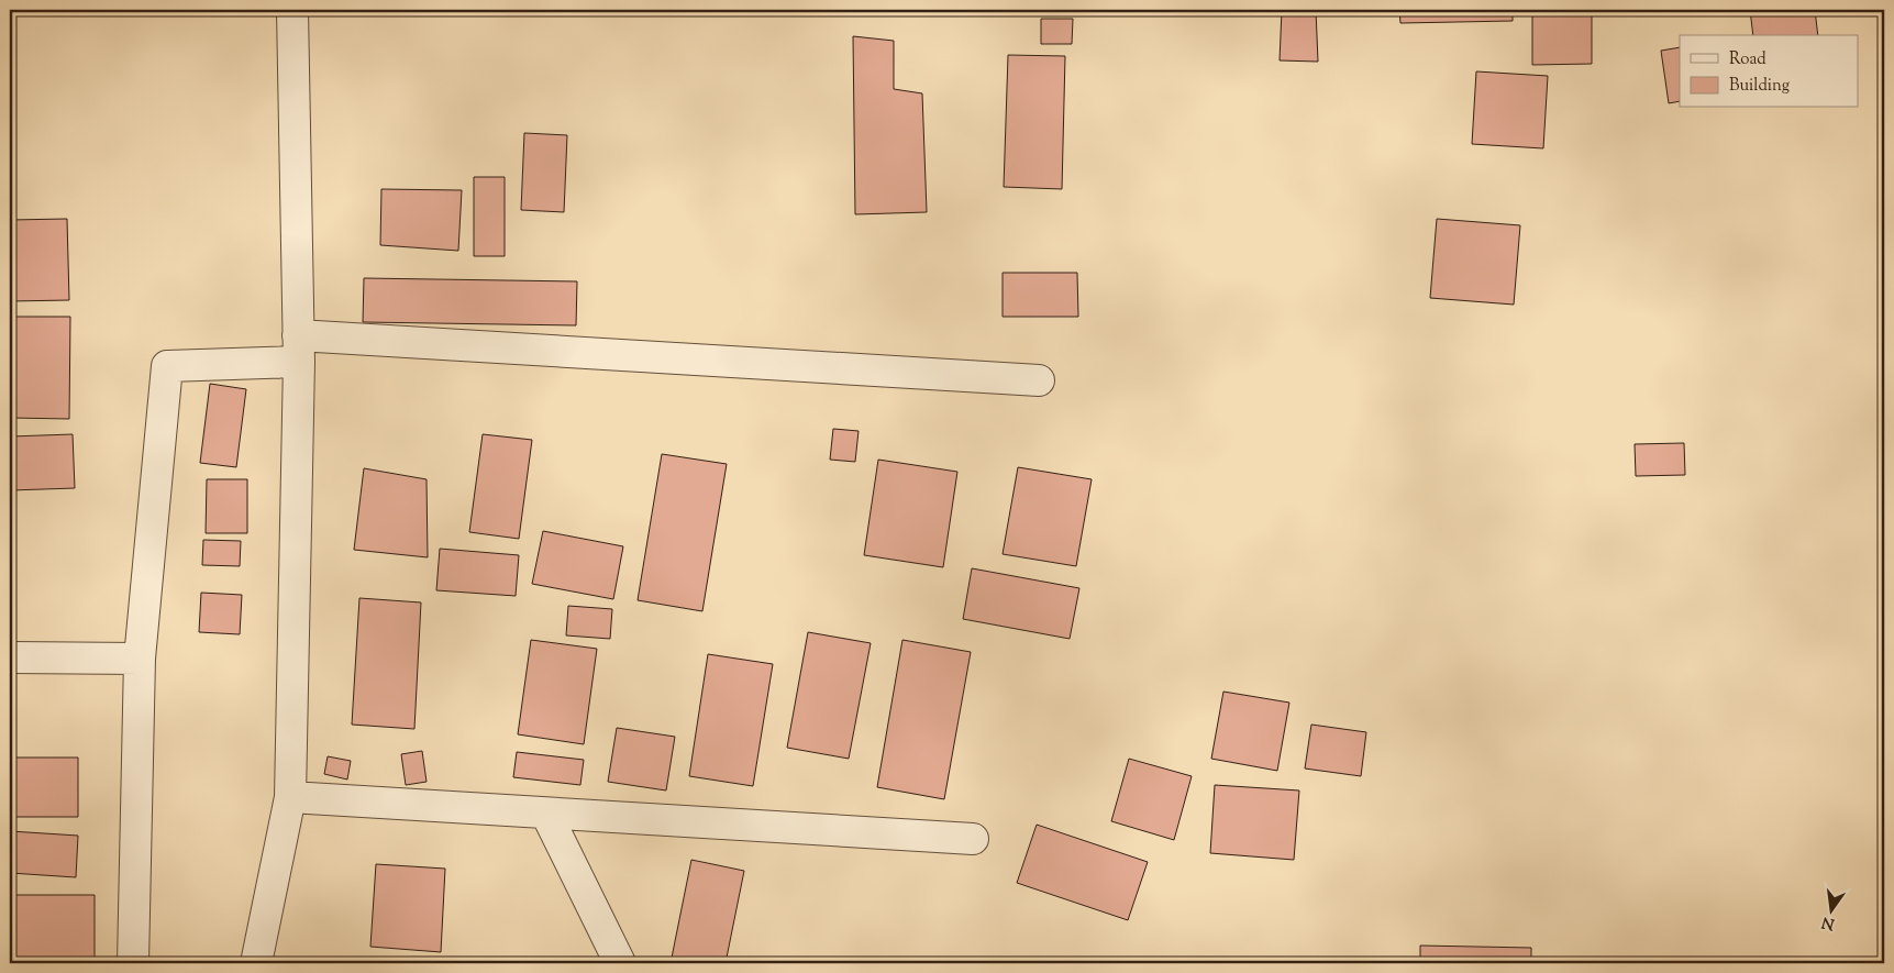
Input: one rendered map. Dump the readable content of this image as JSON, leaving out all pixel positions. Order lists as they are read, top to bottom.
{
  "legend": ["Road", "Building"],
  "north": "bottom"
}
